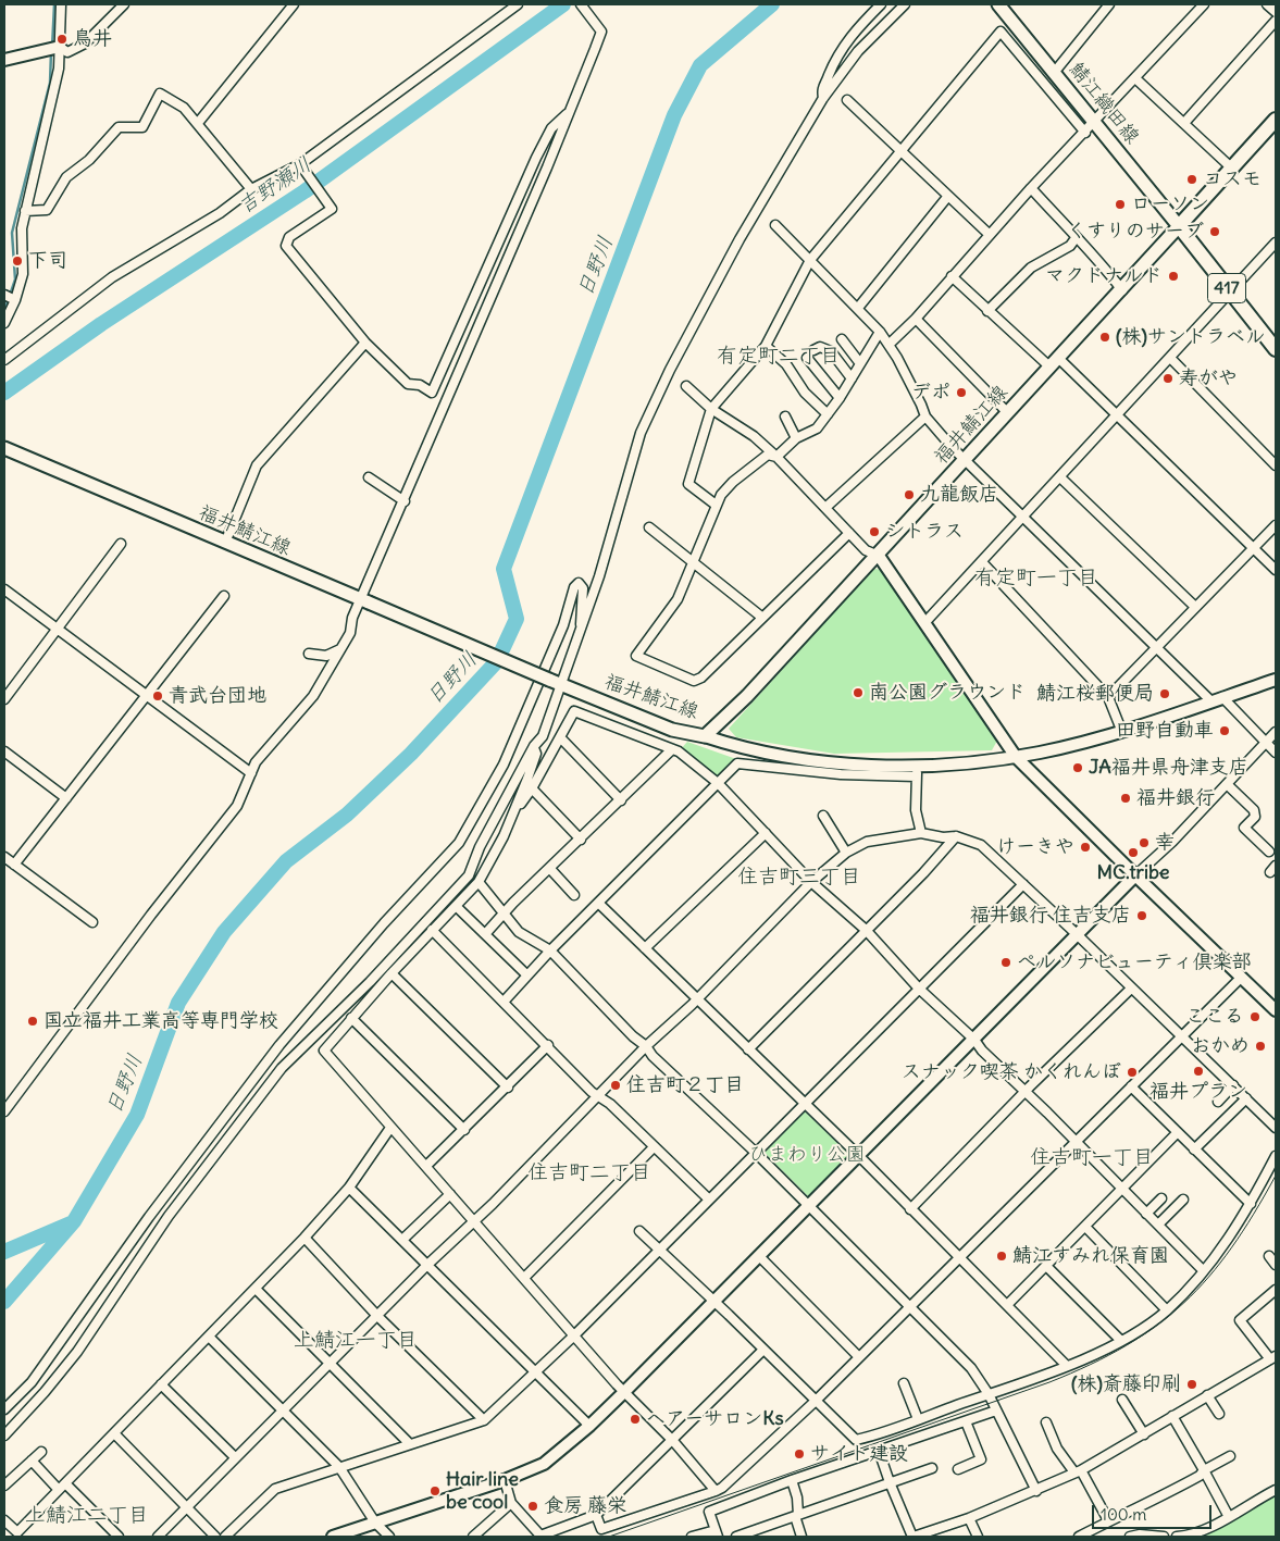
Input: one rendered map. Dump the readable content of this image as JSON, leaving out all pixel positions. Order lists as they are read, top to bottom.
{
  "streets": {
    "highway": ["417"],
    "main road": ["鯖江織田線", "福井鯖江線"]
  },
  "crossings": [
    ["鯖江織田線", "417"],
    ["鯖江織田線", "福井鯖江線"],
    ["417", "福井鯖江線"]
  ],
  "districts": [
    "有定町二丁目",
    "有定町一丁目",
    "住吉町三丁目",
    "住吉町一丁目",
    "住吉町二丁目",
    "上鯖江一丁目",
    "上鯖江二丁目"
  ],
  "water": ["吉野瀬川", "日野川"],
  "parks": ["ひまわり公園"],
  "places": [
    "鳥井",
    "コスモ",
    "ローソン",
    "くすりのサーブ",
    "下司",
    "マクドナルド",
    "(株)サントラベル",
    "寿がや",
    "デポ",
    "九龍飯店",
    "シトラス",
    "南公園グラウンド",
    "鯖江桜郵便局",
    "青武台団地",
    "田野自動車",
    "JA福井県舟津支店",
    "福井銀行",
    "幸",
    "けーきや",
    "MC.tribe",
    "福井銀行 住吉支店",
    "ペルソナビューティ倶楽部",
    "ここる",
    "国立福井工業高等専門学校",
    "おかめ",
    "福井プラン",
    "スナック喫茶 かくれんぼ",
    "住吉町２丁目",
    "鯖江すみれ保育園",
    "(株)斎藤印刷",
    "ヘアーサロンKs",
    "サイト建設",
    "Hair line be cool",
    "食房 藤栄"
  ],
  "scale_bar": "100 m"
}
